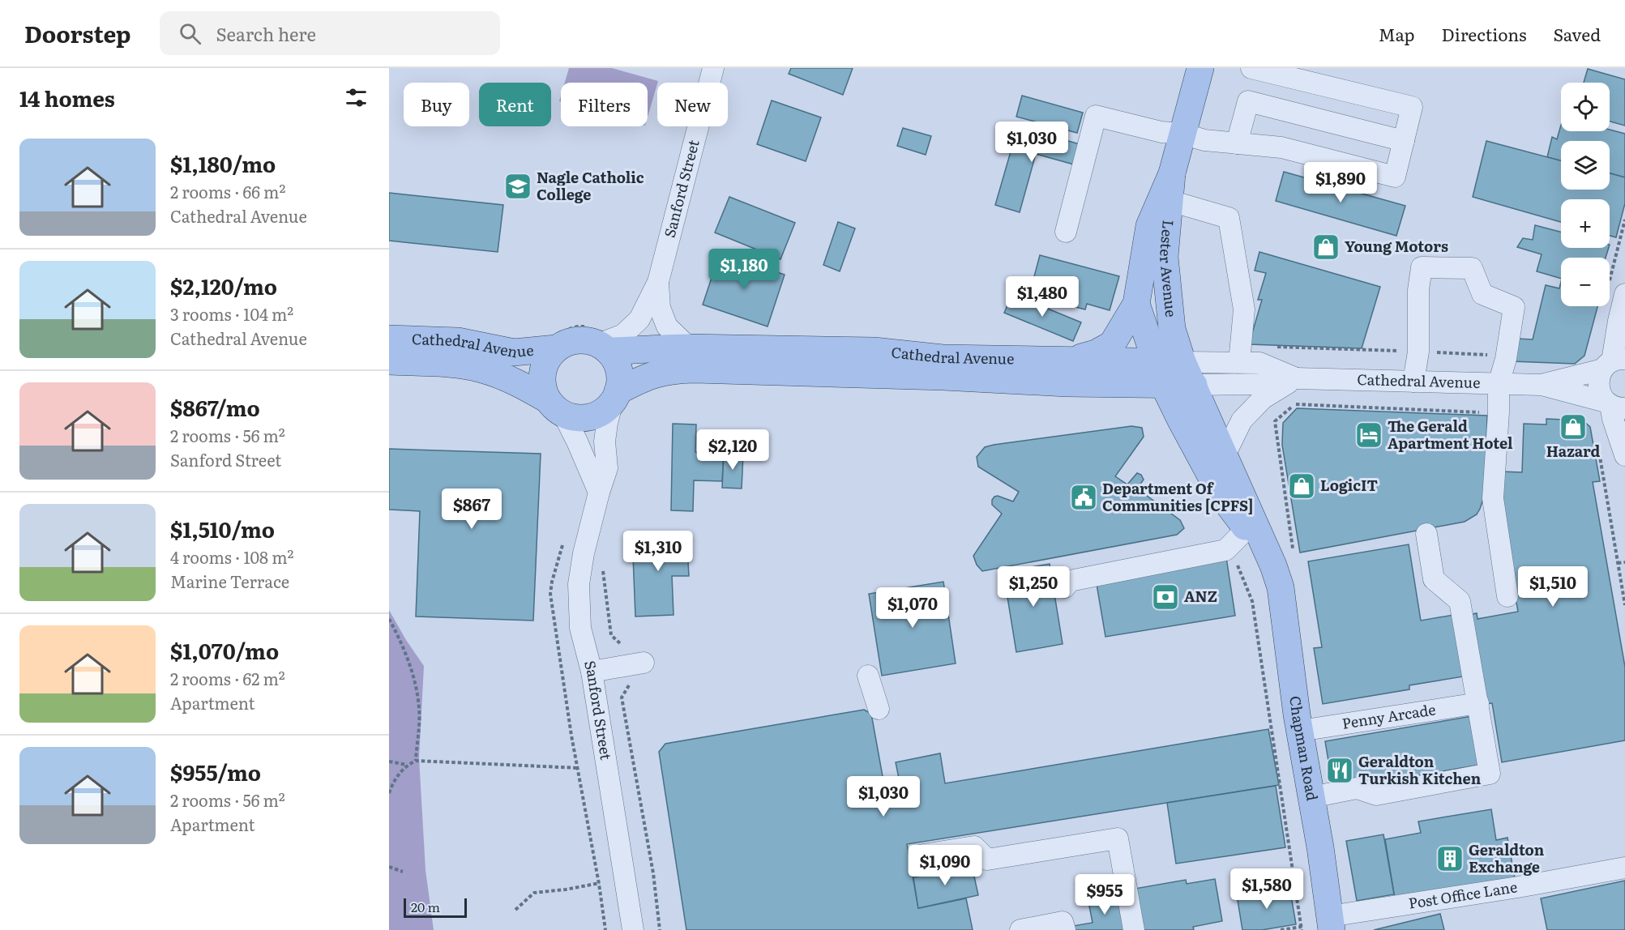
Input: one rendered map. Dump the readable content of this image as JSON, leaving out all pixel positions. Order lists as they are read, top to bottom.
{
  "streets": {
    "main road": ["Lester Avenue", "Cathedral Avenue", "Chapman Road"],
    "street": ["Sanford Street", "Penny Arcade", "Post Office Lane"]
  },
  "crossings": [
    ["Sanford Street", "Cathedral Avenue"],
    ["Lester Avenue", "Cathedral Avenue"],
    ["Lester Avenue", "Chapman Road"],
    ["Cathedral Avenue", "Chapman Road"],
    ["Penny Arcade", "Chapman Road"],
    ["Chapman Road", "Post Office Lane"]
  ],
  "places": {
    "school or university": ["Nagle Catholic College"],
    "shop": ["Young Motors", "Hazard", "LogicIT"],
    "hotel": ["The Gerald Apartment Hotel"],
    "public building": ["Department Of Communities [CPFS]"],
    "bank": ["ANZ"],
    "restaurant": ["Geraldton Turkish Kitchen"],
    "building": ["Geraldton Exchange"]
  },
  "scale_bar": "20 m",
  "page": {
    "header": "Doorstep",
    "search": "Search here",
    "nav": ["Map", "Directions", "Saved"],
    "heading": "14 homes",
    "map_buttons": ["+", "−"],
    "chip": [
      "Buy",
      "Rent",
      "Filters",
      "New"
    ],
    "price": [
      "$1,030",
      "$1,890",
      "$1,180",
      "$1,480",
      "$2,120",
      "$867",
      "$1,310",
      "$1,250",
      "$1,510",
      "$1,070",
      "$1,030",
      "$1,090",
      "$1,580",
      "$955"
    ],
    "list": [
      {
        "name": "$1,180/mo",
        "note": "2 rooms · 66 m² · Cathedral Avenue"
      },
      {
        "name": "$2,120/mo",
        "note": "3 rooms · 104 m² · Cathedral Avenue"
      },
      {
        "name": "$867/mo",
        "note": "2 rooms · 56 m² · Sanford Street"
      },
      {
        "name": "$1,510/mo",
        "note": "4 rooms · 108 m² · Marine Terrace"
      },
      {
        "name": "$1,070/mo",
        "note": "2 rooms · 62 m² · Apartment"
      },
      {
        "name": "$955/mo",
        "note": "2 rooms · 56 m² · Apartment"
      }
    ],
    "scale": "20 m"
  }
}
